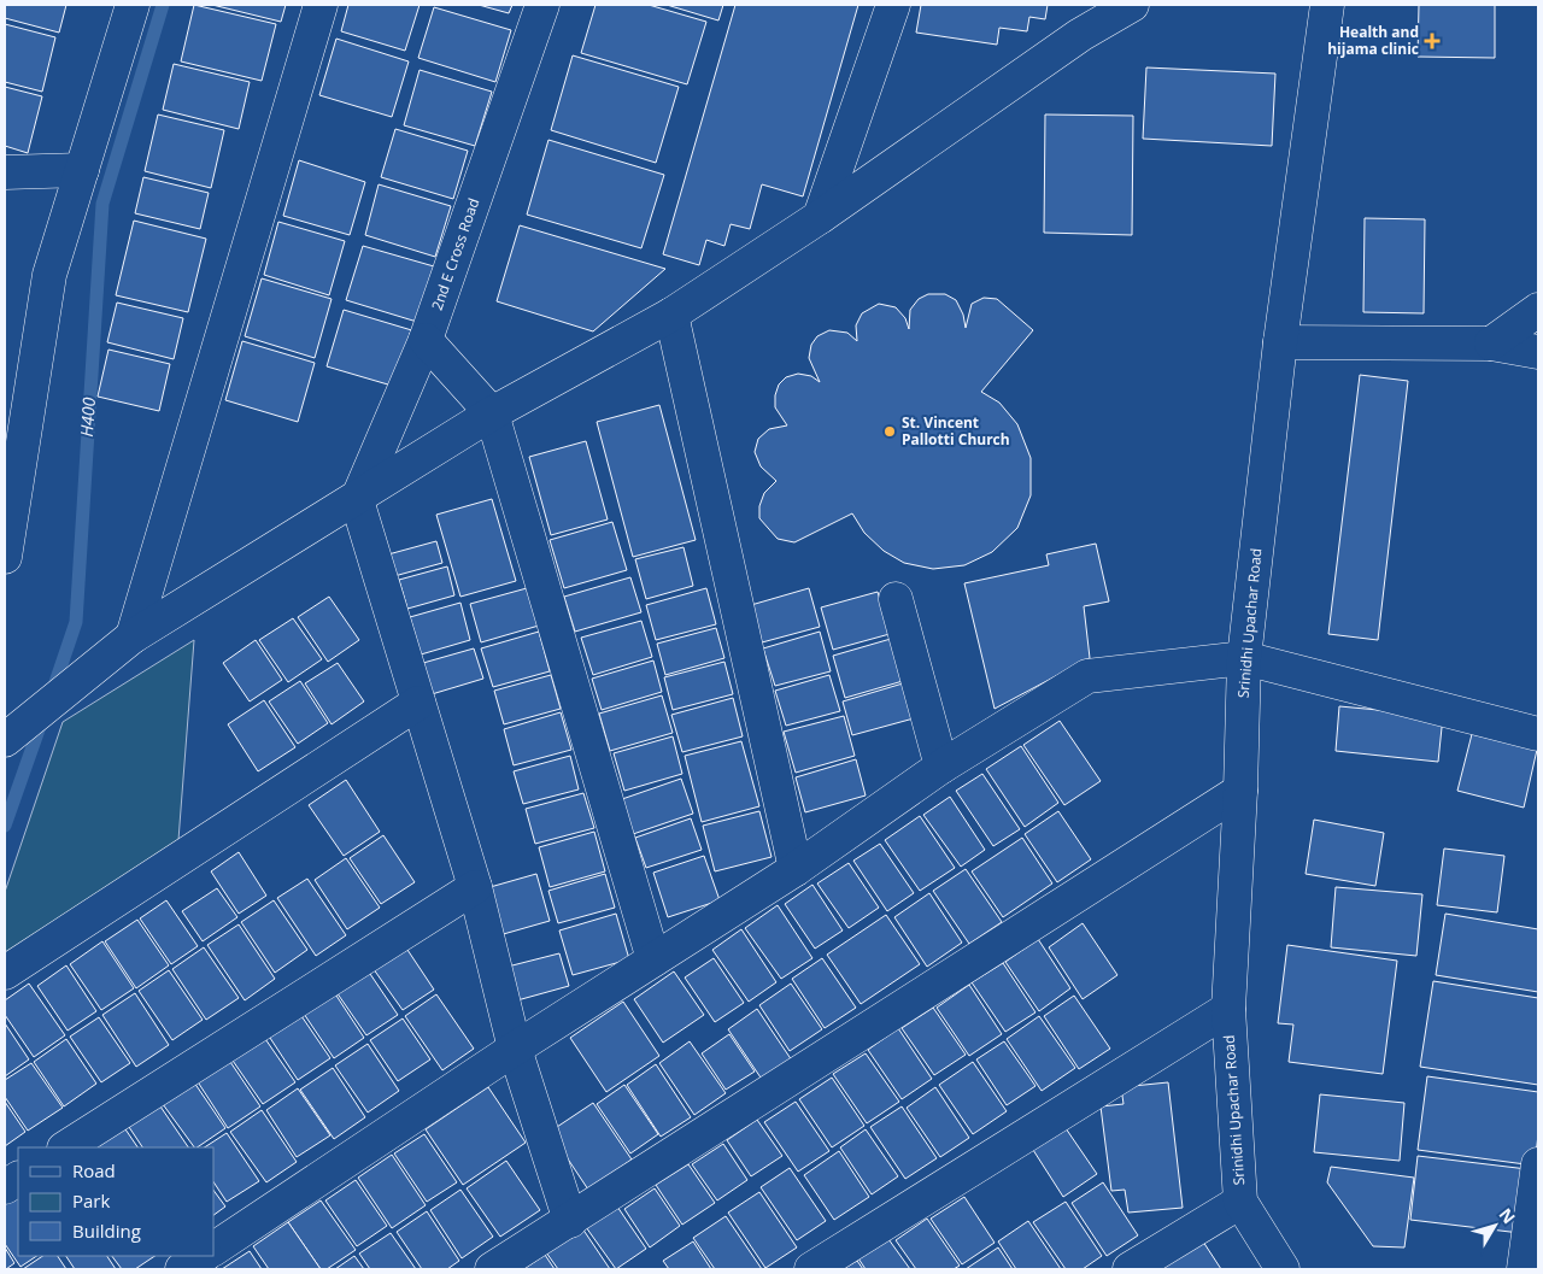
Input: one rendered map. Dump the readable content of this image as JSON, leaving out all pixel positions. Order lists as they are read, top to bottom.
{
  "streets": {
    "street": ["2nd E Cross Road", "Srinidhi Upachar Road"]
  },
  "water": ["H400"],
  "places": {
    "health": ["Health and hijama clinic"],
    "other": ["St. Vincent Pallotti Church"]
  },
  "legend": ["Road", "Park", "Building"],
  "north": "top right"
}
